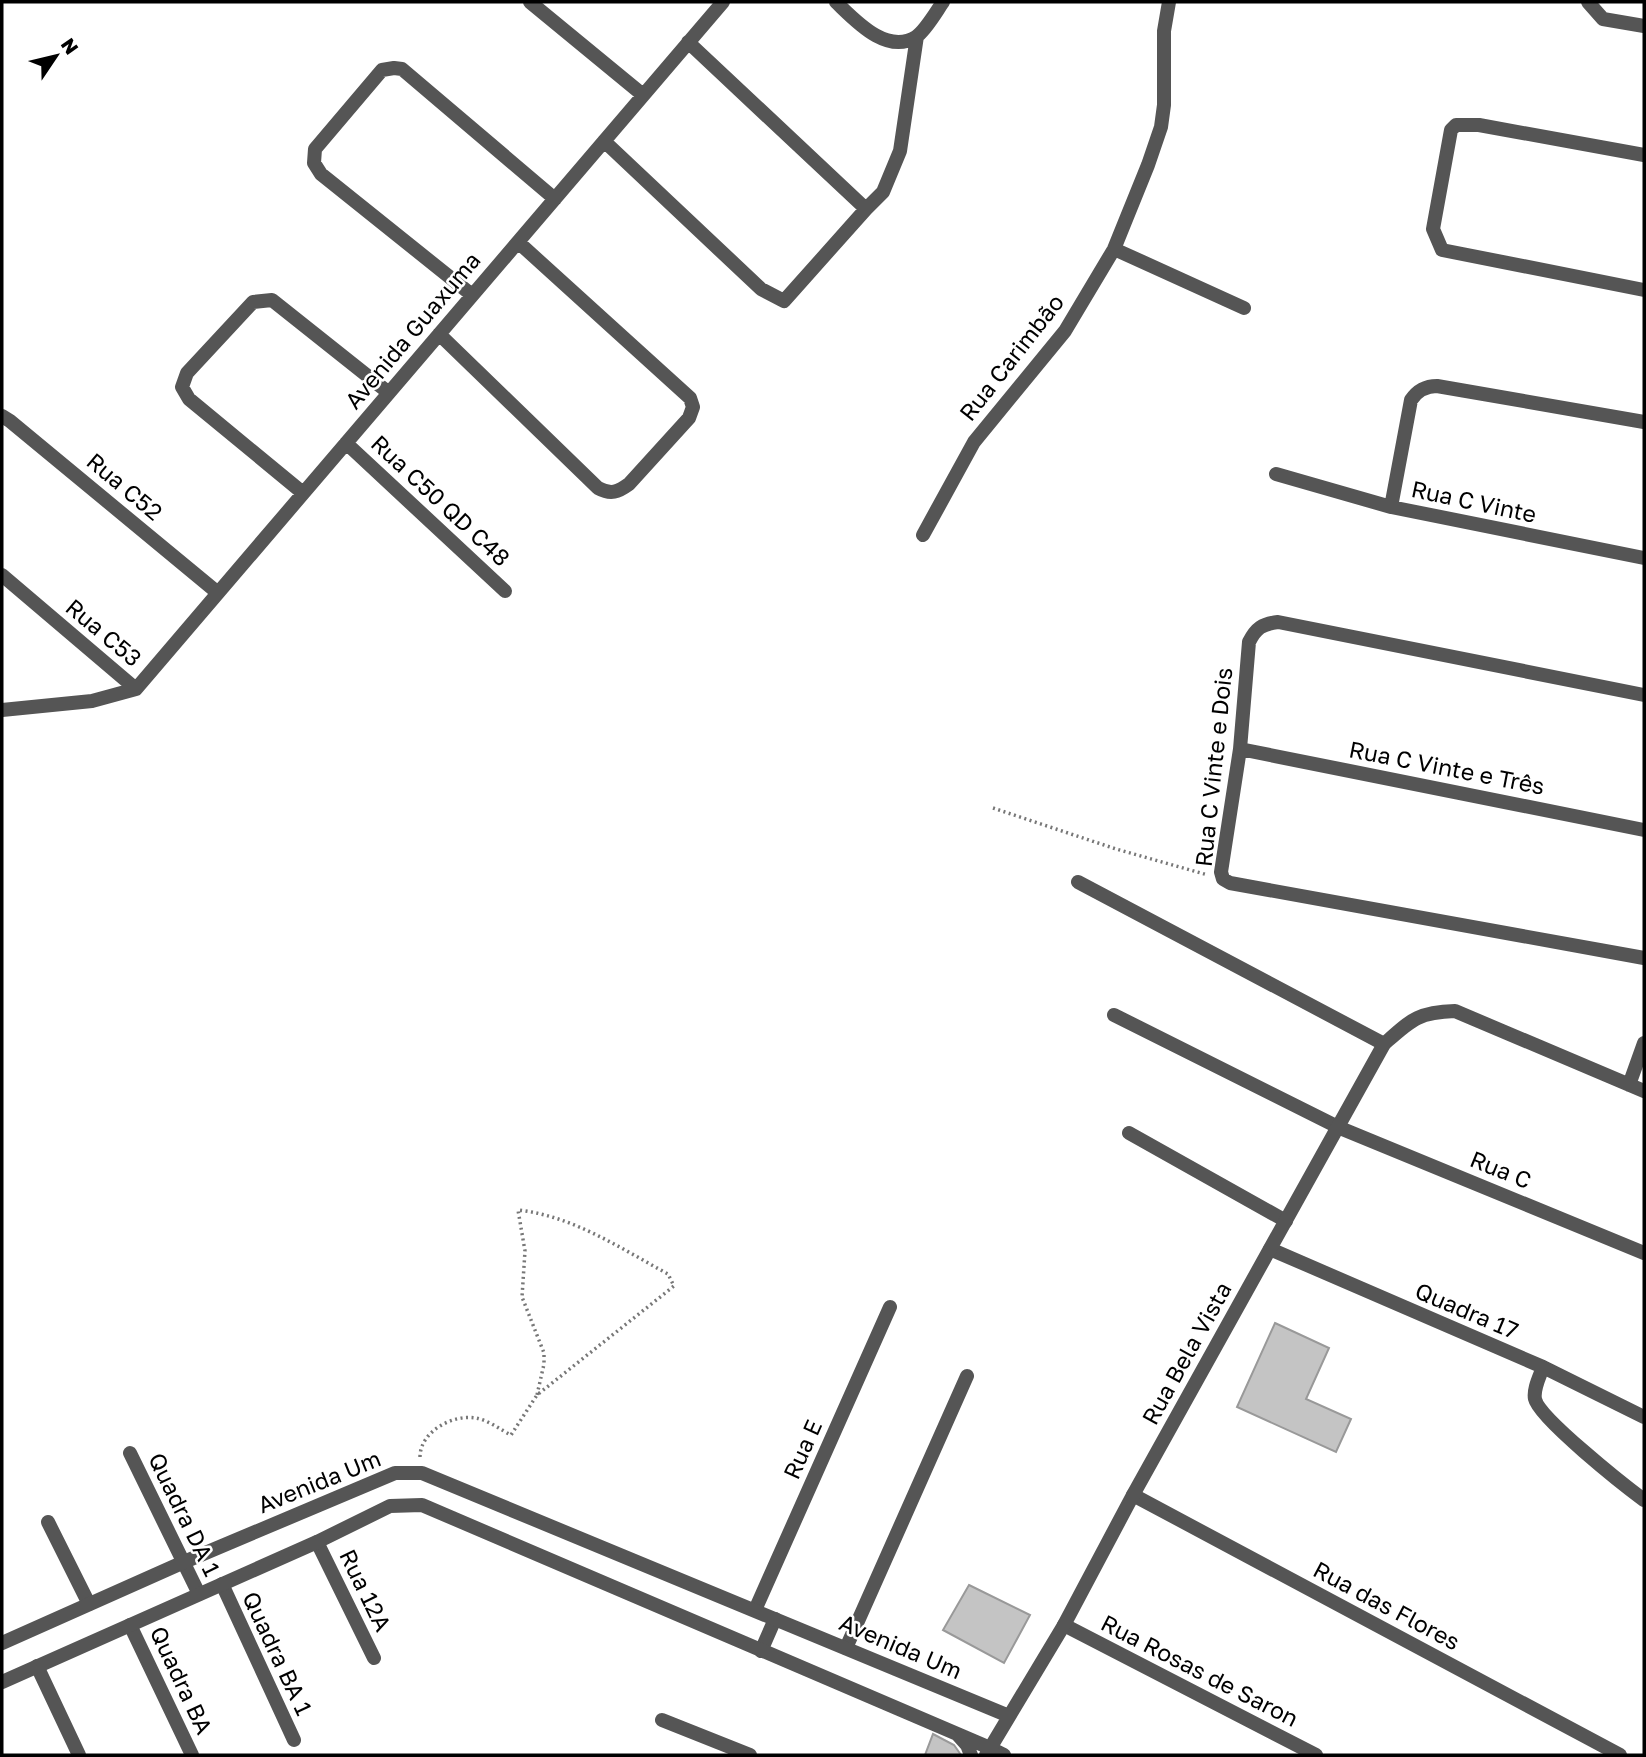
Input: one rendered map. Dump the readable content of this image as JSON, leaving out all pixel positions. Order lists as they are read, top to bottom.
{
  "streets": {
    "street": [
      "Avenida Guaxuma",
      "Rua Carimbão",
      "Rua C52",
      "Rua C50 QD C48",
      "Rua C Vinte",
      "Rua C53",
      "Rua C Vinte e Dois",
      "Rua C Vinte e Três",
      "Rua C",
      "Quadra 17",
      "Rua Bela Vista",
      "Rua E",
      "Avenida Um",
      "Quadra DA 1",
      "Rua 12A",
      "Rua das Flores",
      "Quadra BA 1",
      "Rua Rosas de Saron",
      "Quadra BA"
    ]
  },
  "crossings": [
    ["Avenida Guaxuma", "Rua C52"],
    ["Avenida Guaxuma", "Rua C50 QD C48"],
    ["Avenida Guaxuma", "Rua C53"],
    ["Rua C Vinte e Dois", "Rua C Vinte e Três"],
    ["Rua C", "Rua Bela Vista"],
    ["Quadra 17", "Rua Bela Vista"],
    ["Rua Bela Vista", "Avenida Um"],
    ["Rua Bela Vista", "Rua das Flores"],
    ["Rua Bela Vista", "Rua Rosas de Saron"],
    ["Rua E", "Avenida Um"],
    ["Avenida Um", "Quadra DA 1"]
  ],
  "north": "top right"
}
